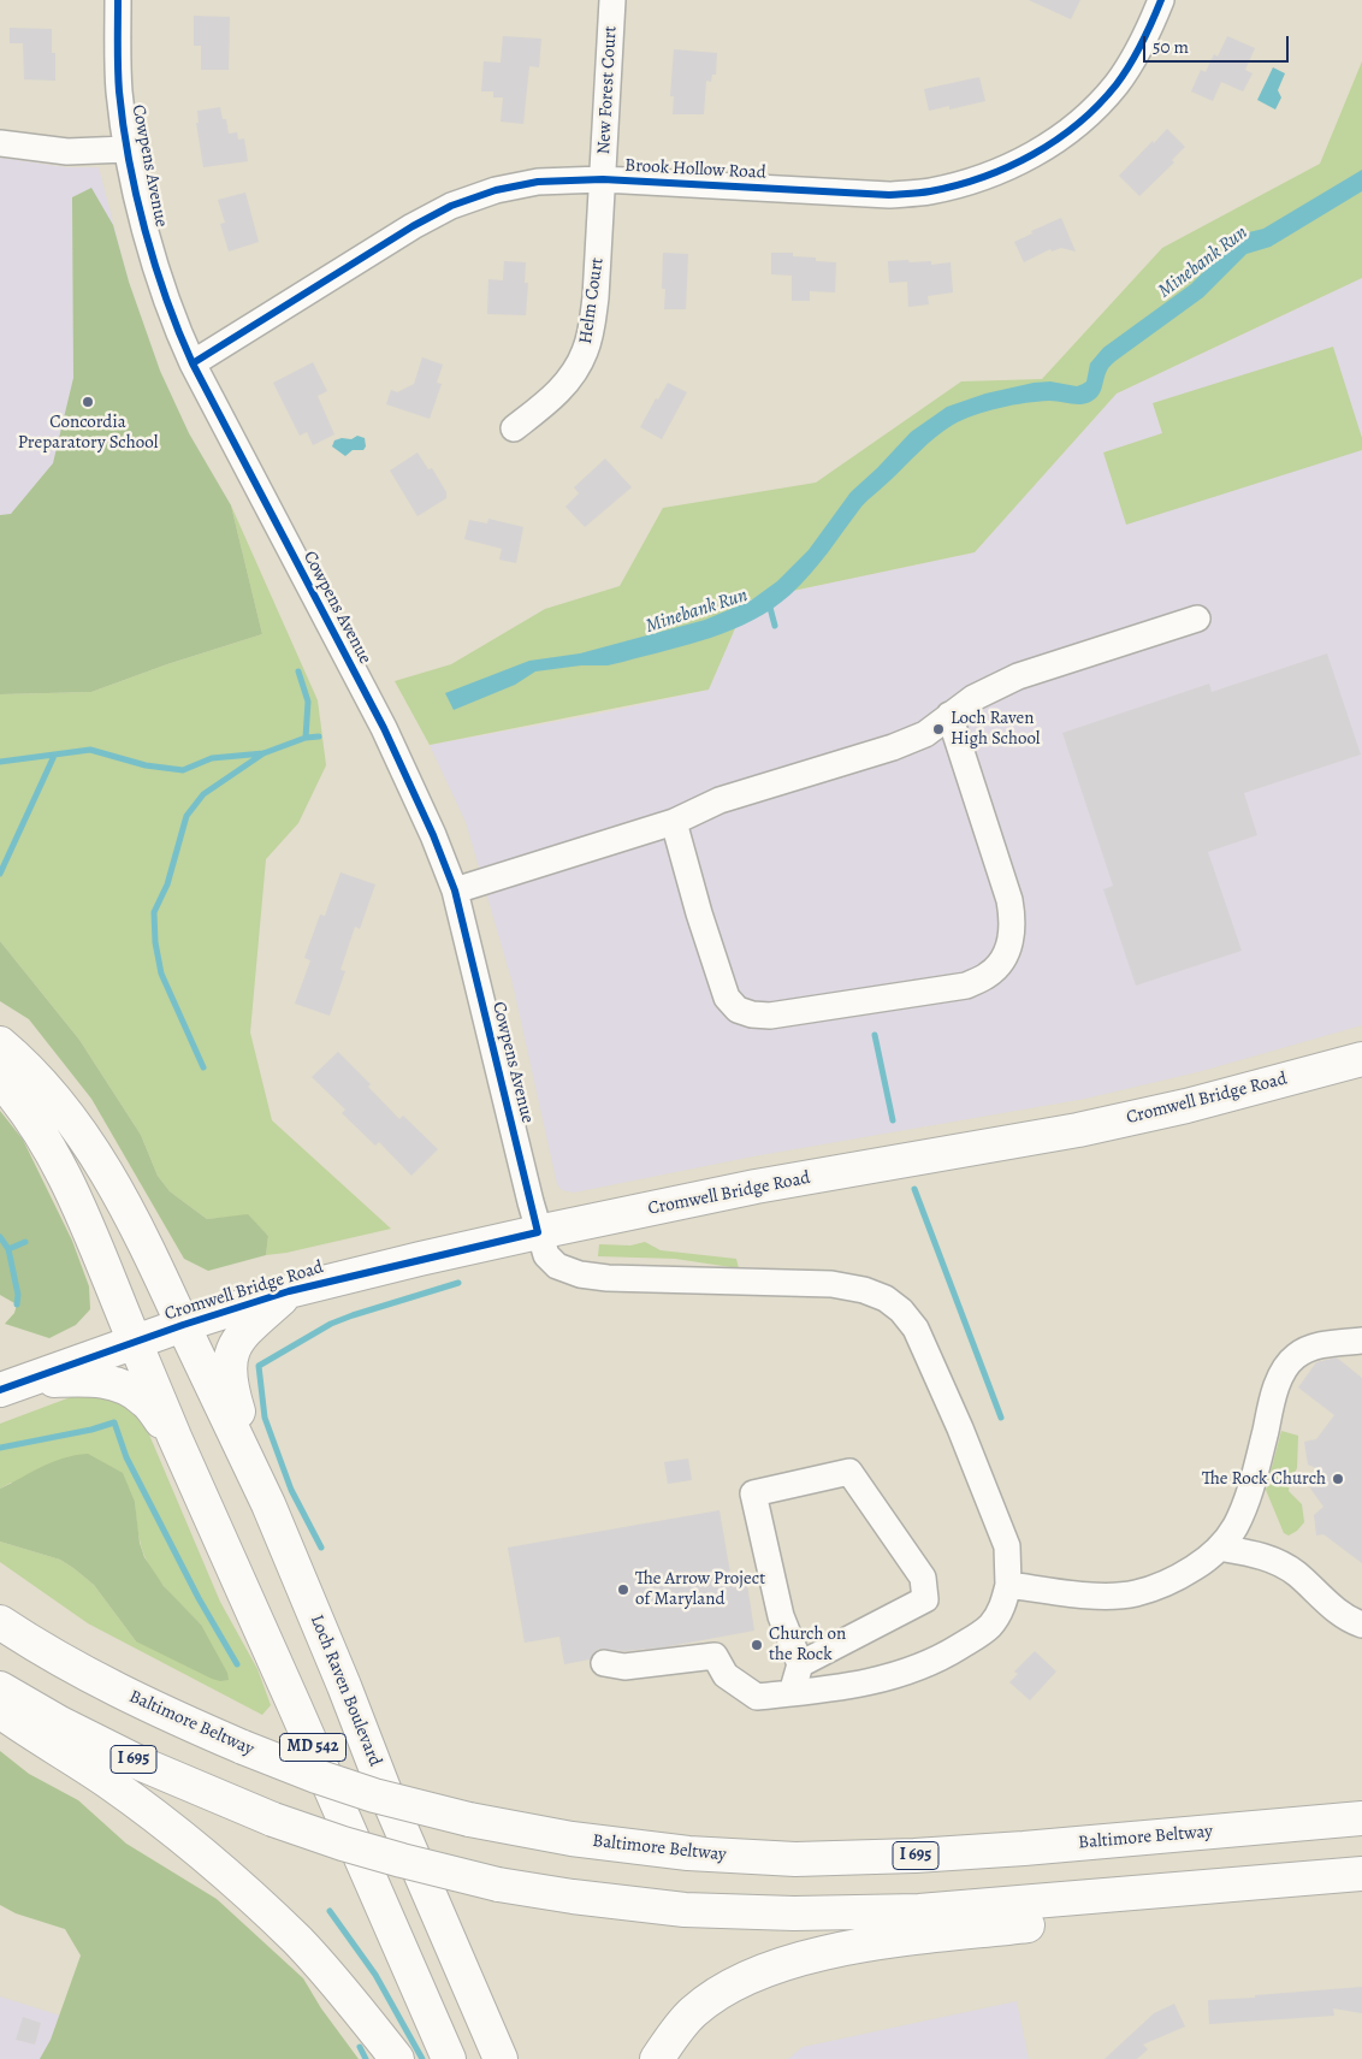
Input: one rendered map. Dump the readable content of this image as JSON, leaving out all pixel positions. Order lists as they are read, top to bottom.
{
  "streets": {
    "main road": [
      "Cromwell Bridge Road",
      "Loch Raven Boulevard",
      "Baltimore Beltway",
      "MD 542",
      "I 695"
    ],
    "street": [
      "New Forest Court",
      "Cowpens Avenue",
      "Brook Hollow Road",
      "Helm Court"
    ]
  },
  "crossings": [
    ["New Forest Court", "Brook Hollow Road"],
    ["New Forest Court", "Helm Court"],
    ["Cowpens Avenue", "Brook Hollow Road"],
    ["Cowpens Avenue", "Cromwell Bridge Road"],
    ["Brook Hollow Road", "Helm Court"],
    ["Cromwell Bridge Road", "Loch Raven Boulevard"],
    ["Cromwell Bridge Road", "MD 542"]
  ],
  "water": ["Minebank Run"],
  "places": [
    "Concordia Preparatory School",
    "Loch Raven High School",
    "The Rock Church",
    "The Arrow Project of Maryland",
    "Church on the Rock"
  ],
  "scale_bar": "50 m"
}
